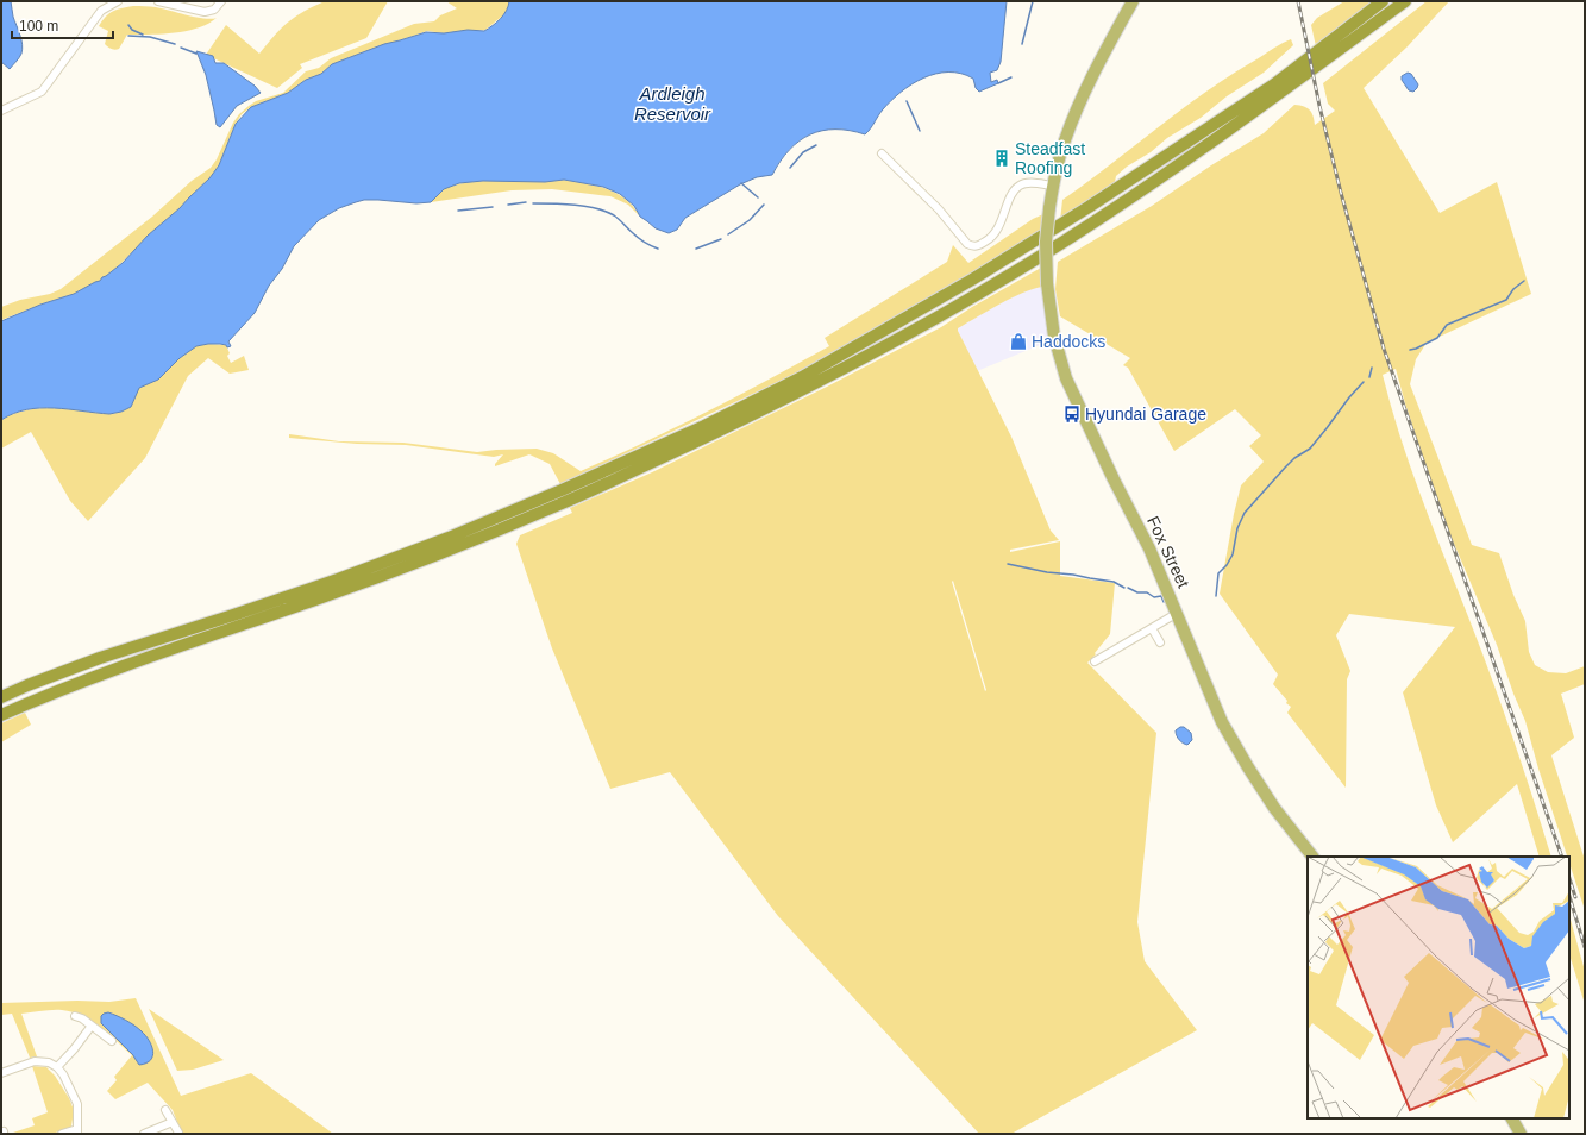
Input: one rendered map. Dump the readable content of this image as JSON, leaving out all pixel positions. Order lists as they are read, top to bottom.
{
  "streets": {
    "main road": ["Fox Street"]
  },
  "water": ["Ardleigh Reservoir"],
  "places": {
    "building": ["Steadfast Roofing"],
    "shop": ["Haddocks"],
    "bus stop": ["Hyundai Garage"]
  },
  "scale_bar": "100 m"
}
